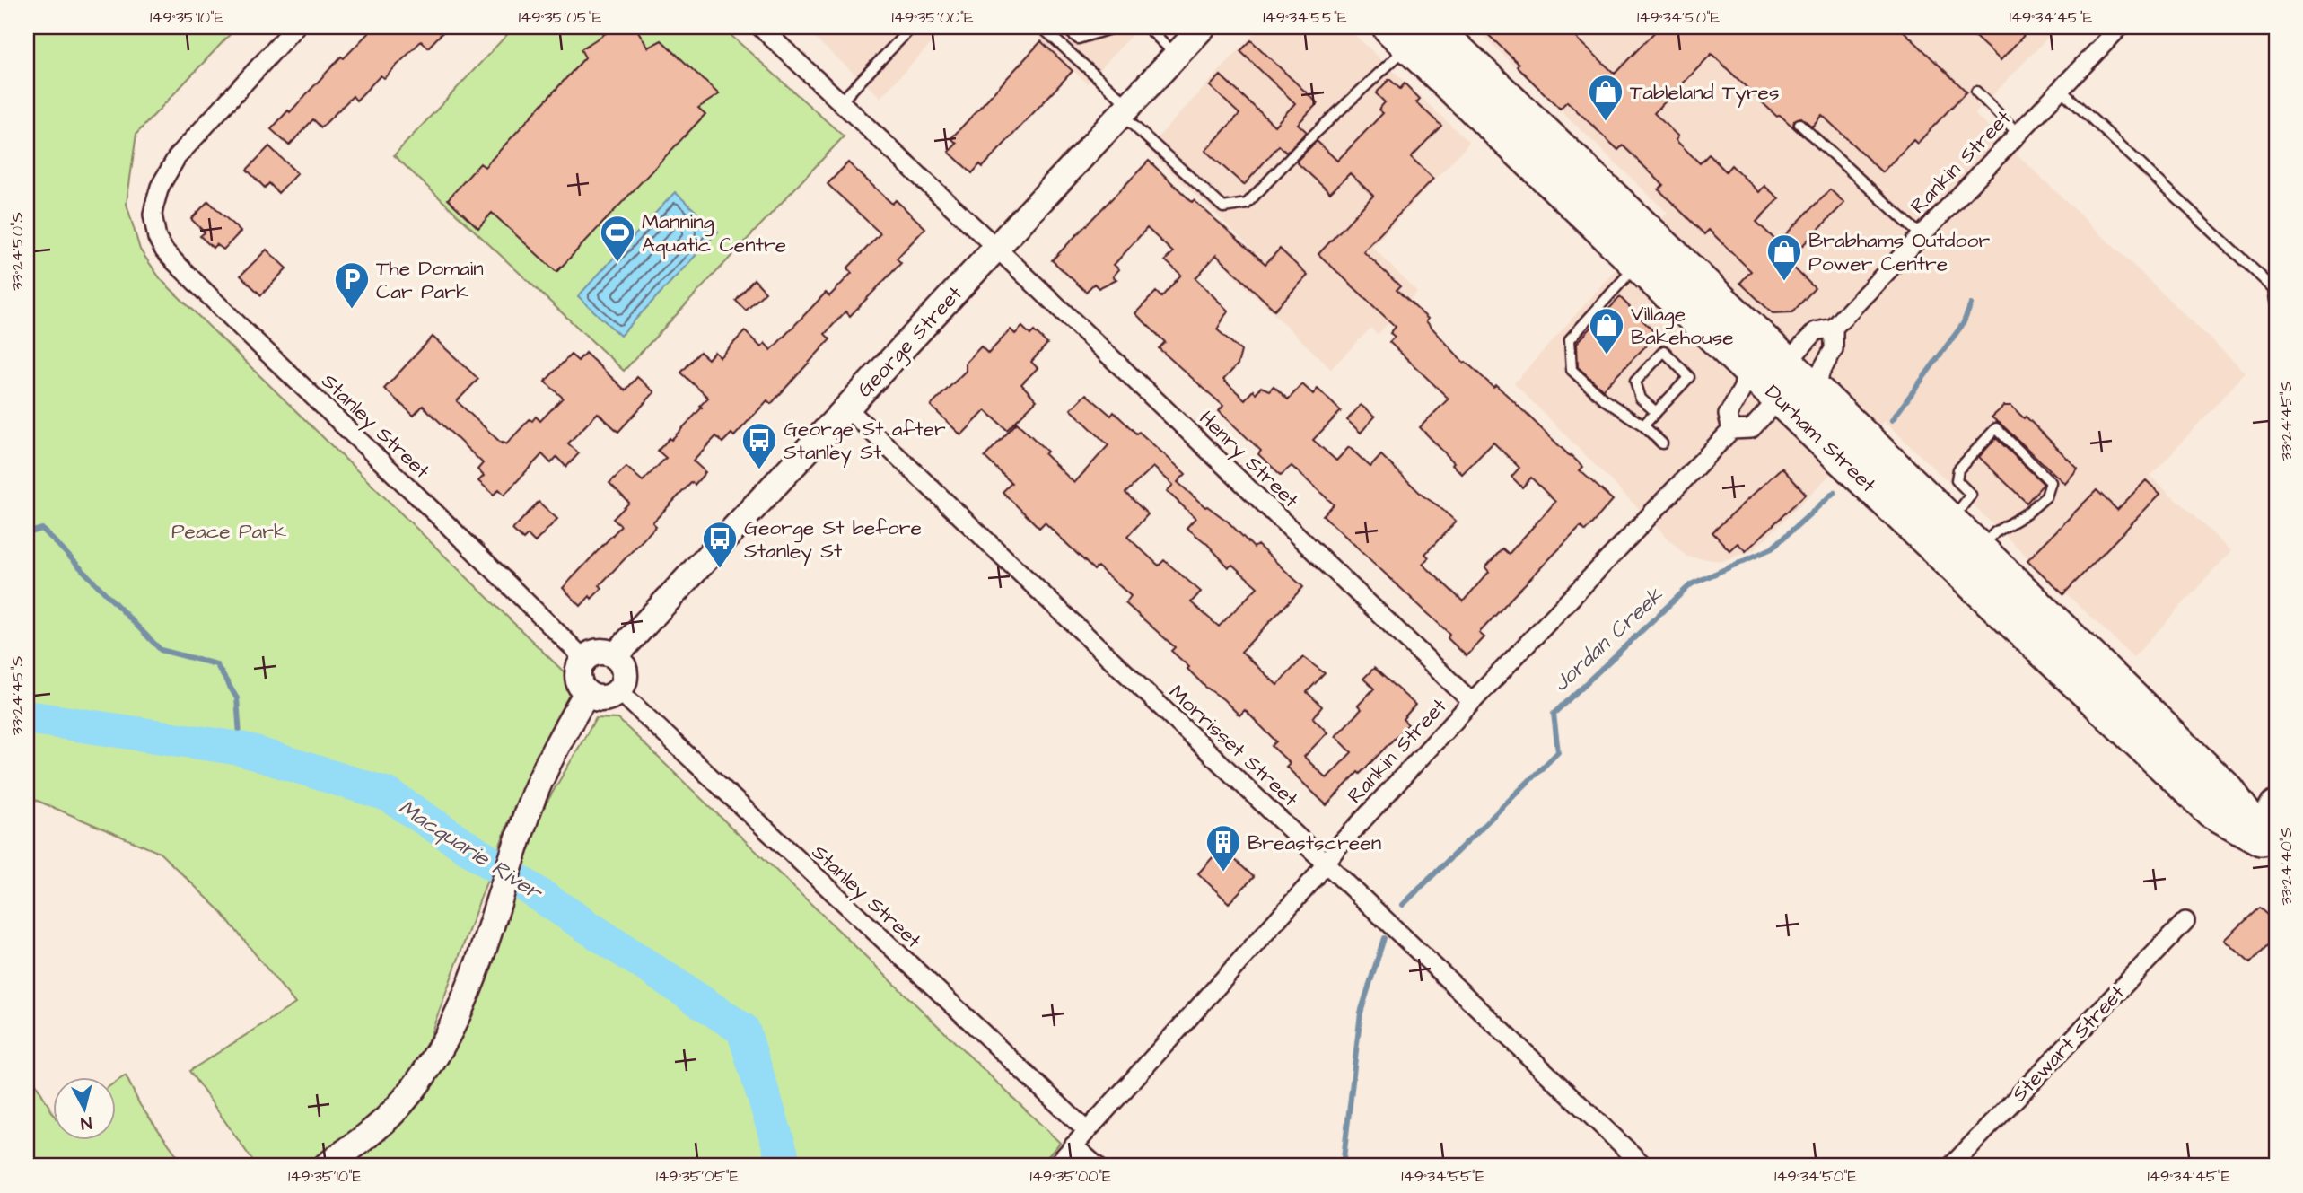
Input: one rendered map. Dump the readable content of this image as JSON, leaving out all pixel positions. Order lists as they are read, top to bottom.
{
  "streets": {
    "highway": ["Durham Street"],
    "main road": ["George Street"],
    "street": [
      "Rankin Street",
      "Stanley Street",
      "Henry Street",
      "Morrisset Street",
      "Stewart Street"
    ]
  },
  "crossings": [
    ["Rankin Street", "Stanley Street"],
    ["Rankin Street", "Durham Street"],
    ["Rankin Street", "Henry Street"],
    ["Rankin Street", "Morrisset Street"],
    ["George Street", "Stanley Street"],
    ["George Street", "Henry Street"],
    ["George Street", "Morrisset Street"]
  ],
  "water": ["Jordan Creek", "Macquarie River"],
  "parks": ["Peace Park"],
  "places": {
    "shop": ["Tableland Tyres", "Brabhams Outdoor Power Centre", "Village Bakehouse"],
    "sports": ["Manning Aquatic Centre"],
    "parking": ["The Domain Car Park"],
    "bus stop": ["George St after Stanley St", "George St before Stanley St"],
    "building": ["Breastscreen"]
  },
  "north": "bottom",
  "coordinates": [
    "149°35'10\"E",
    "149°35'05\"E",
    "149°35'00\"E",
    "149°34'55\"E",
    "149°34'50\"E",
    "149°34'45\"E",
    "33°24'50\"S",
    "33°24'45\"S",
    "33°24'40\"S"
  ]
}
